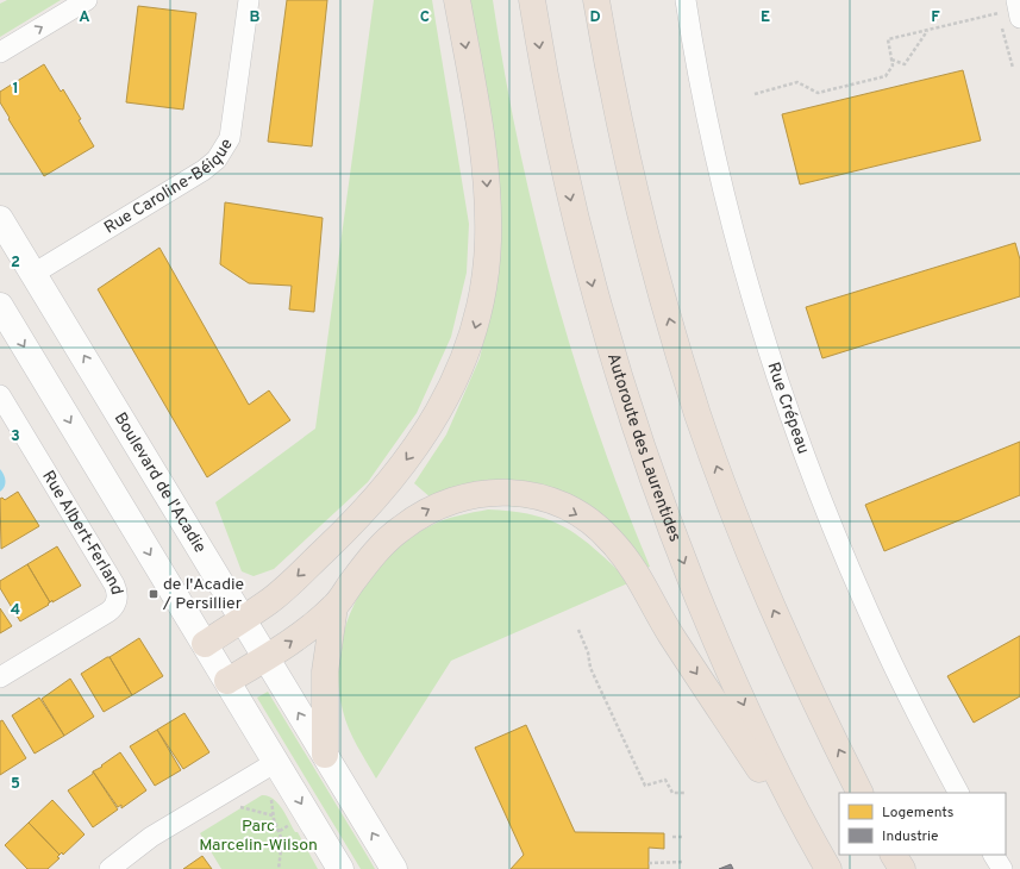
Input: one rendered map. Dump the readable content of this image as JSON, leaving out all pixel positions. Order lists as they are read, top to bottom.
{
  "streets": {
    "highway": ["Autoroute des Laurentides"],
    "main road": ["Boulevard de l'Acadie"],
    "street": ["Rue Caroline-Béique", "Rue Crépeau", "Rue Albert-Ferland"]
  },
  "crossings": [
    ["Rue Caroline-Béique", "Boulevard de l'Acadie"]
  ],
  "parks": ["Parc Marcelin-Wilson"],
  "places": {
    "transit": ["de l'Acadie / Persillier"]
  },
  "legend": ["Logements", "Industrie"],
  "grid": {
    "columns": [
      "A",
      "B",
      "C",
      "D",
      "E",
      "F"
    ],
    "rows": [
      "1",
      "2",
      "3",
      "4",
      "5"
    ]
  }
}
